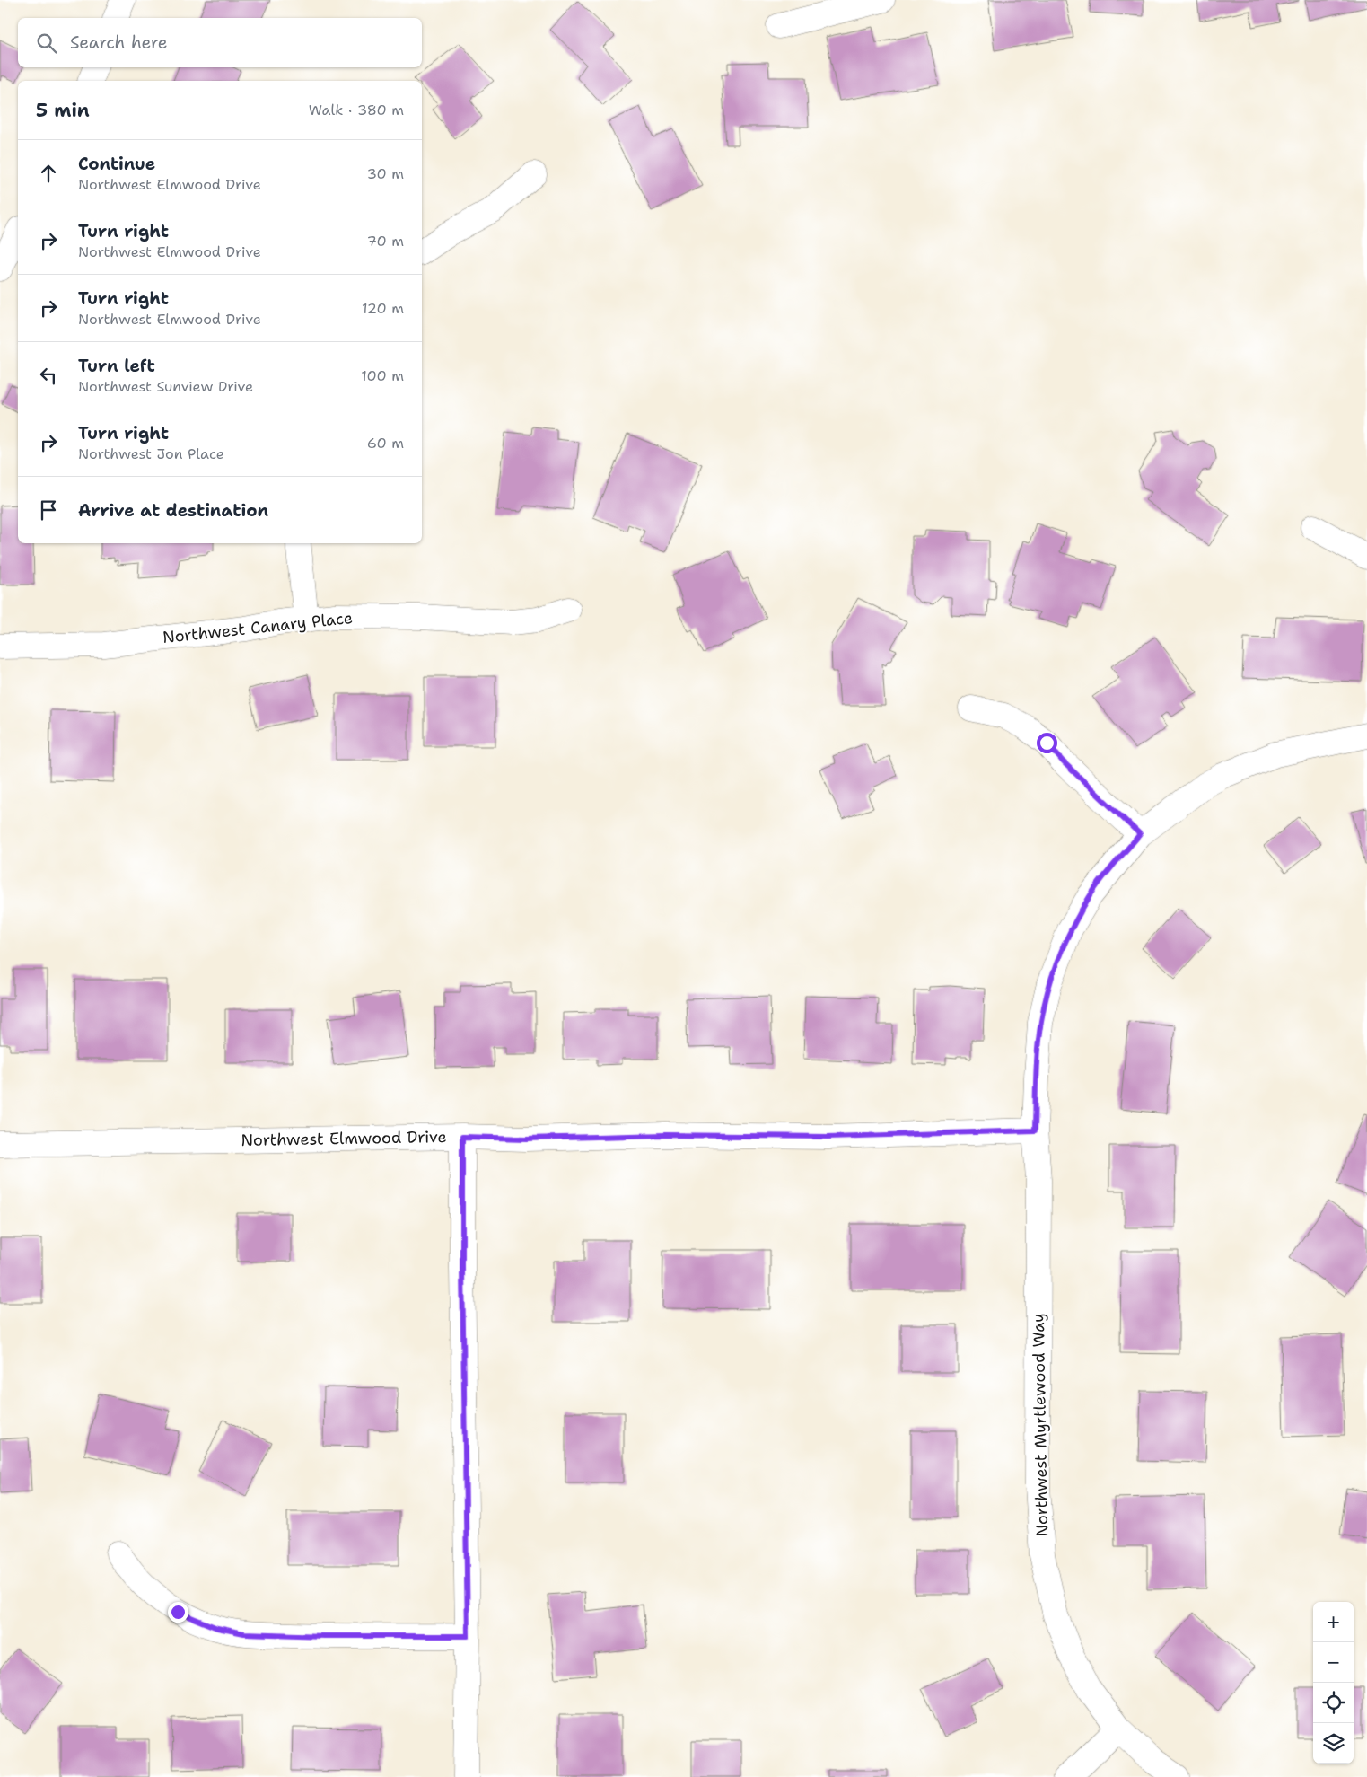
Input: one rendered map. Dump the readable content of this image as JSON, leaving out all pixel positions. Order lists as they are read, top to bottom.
{
  "streets": {
    "street": ["Northwest Canary Place", "Northwest Elmwood Drive", "Northwest Myrtlewood Way"]
  },
  "crossings": [
    ["Northwest Elmwood Drive", "Northwest Myrtlewood Way"]
  ],
  "page": {
    "search": "Search here",
    "heading": ["5 min", "Walk · 380 m"],
    "list": [
      ["Continue", "Northwest Elmwood Drive", "30 m"],
      ["Turn right", "Northwest Elmwood Drive", "70 m"],
      ["Turn right", "Northwest Elmwood Drive", "120 m"],
      ["Turn left", "Northwest Sunview Drive", "100 m"],
      ["Turn right", "Northwest Jon Place", "60 m"],
      "Arrive at destination"
    ],
    "map_buttons": ["+", "−"]
  }
}
